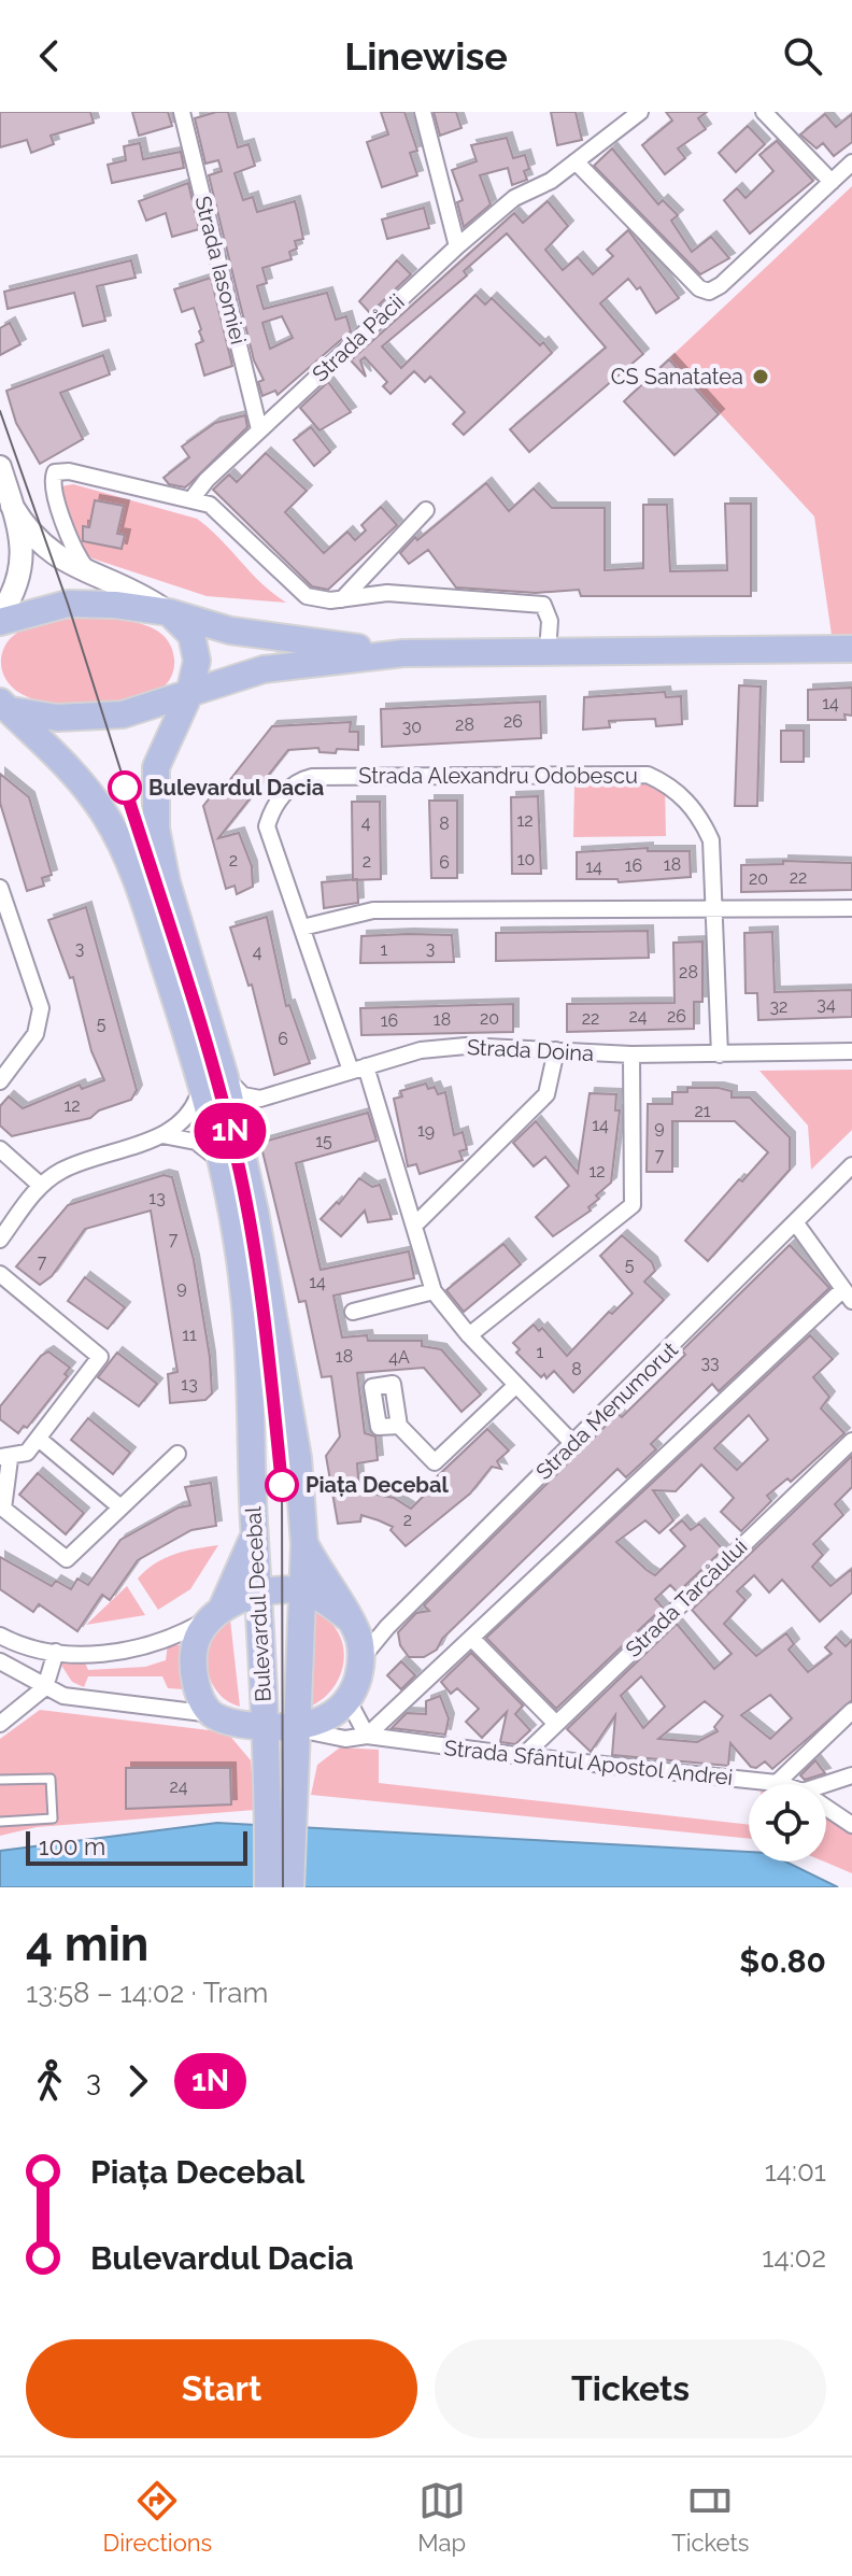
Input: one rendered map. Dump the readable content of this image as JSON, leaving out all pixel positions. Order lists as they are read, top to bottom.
{
  "streets": {
    "main road": ["Bulevardul Decebal"],
    "street": [
      "Strada Iasomiei",
      "Strada Păcii",
      "Strada Alexandru Odobescu",
      "Strada Doina",
      "Strada Menumorut",
      "Strada Tarcăului",
      "Strada Sfântul Apostol Andrei"
    ]
  },
  "crossings": [
    ["Strada Iasomiei", "Strada Păcii"],
    ["Strada Alexandru Odobescu", "Strada Doina"],
    ["Strada Doina", "Bulevardul Decebal"],
    ["Strada Tarcăului", "Strada Sfântul Apostol Andrei"],
    ["Bulevardul Decebal", "Strada Sfântul Apostol Andrei"]
  ],
  "places": ["CS Sanatatea", "Bulevardul Dacia", "Piața Decebal"],
  "lines": ["tram line 1N"],
  "house_numbers": [
    "14",
    "26",
    "28",
    "30",
    "12",
    "4",
    "8",
    "10",
    "2",
    "2",
    "6",
    "18",
    "16",
    "14",
    "22",
    "20",
    "3",
    "3",
    "1",
    "4",
    "28",
    "34",
    "32",
    "24",
    "26",
    "20",
    "22",
    "18",
    "16",
    "5",
    "6",
    "12",
    "21",
    "14",
    "9",
    "19",
    "15",
    "7",
    "12",
    "13",
    "7",
    "7",
    "5",
    "14",
    "9",
    "11",
    "1",
    "18",
    "4A",
    "33",
    "8",
    "13",
    "2",
    "24"
  ],
  "scale_bar": "100 m",
  "page": {
    "header": "Linewise",
    "on_map": "1N",
    "scale": "100 m",
    "heading": ["4 min", "13:58 – 14:02 · Tram", "$0.80"],
    "legs": ["3", "1N"],
    "list": [
      {
        "name": "Piața Decebal",
        "value": "14:01"
      },
      {
        "name": "Bulevardul Dacia",
        "value": "14:02"
      }
    ],
    "buttons": ["Start", "Tickets"],
    "tabs": ["Directions", "Map", "Tickets"]
  }
}
